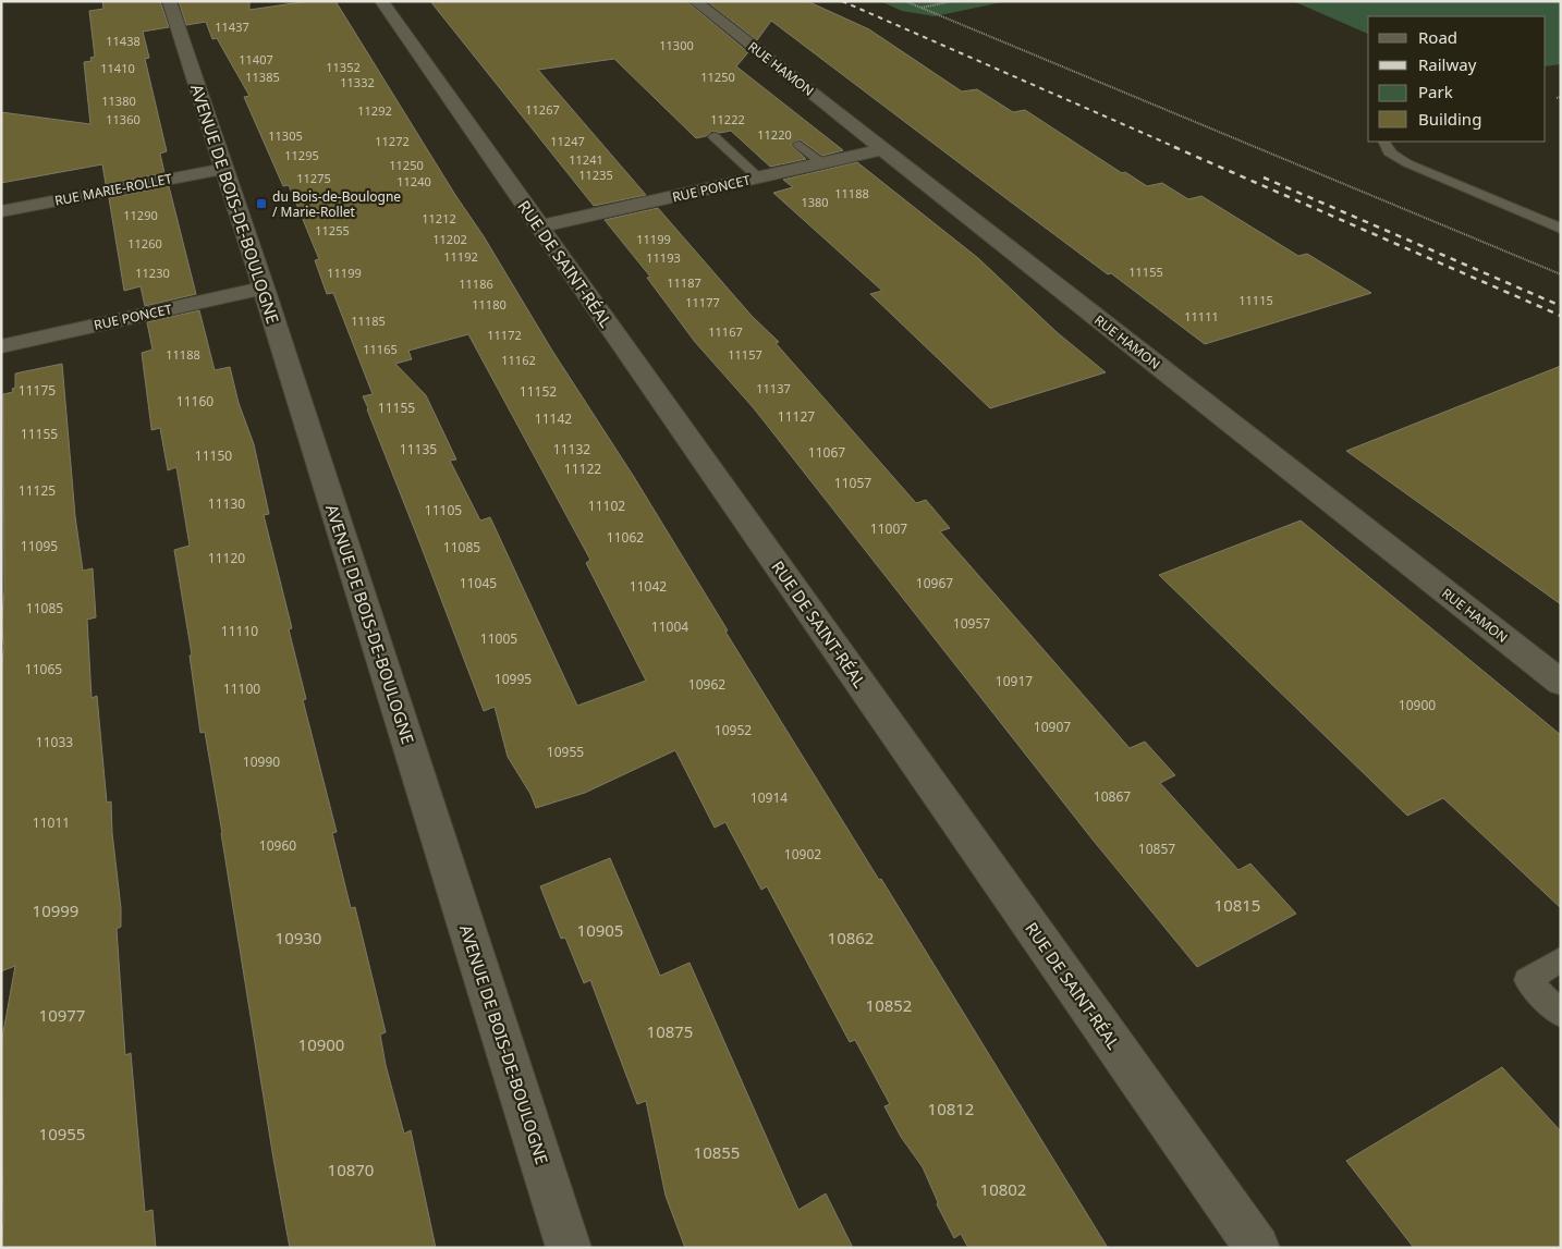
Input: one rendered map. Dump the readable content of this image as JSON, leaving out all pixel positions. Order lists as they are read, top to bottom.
{
  "streets": {
    "street": [
      "RUE HAMON",
      "RUE PONCET",
      "RUE MARIE-ROLLET",
      "AVENUE DE BOIS-DE-BOULOGNE",
      "RUE DE SAINT-RÉAL"
    ]
  },
  "crossings": [
    ["RUE HAMON", "RUE PONCET"],
    ["RUE PONCET", "AVENUE DE BOIS-DE-BOULOGNE"],
    ["RUE PONCET", "RUE DE SAINT-RÉAL"],
    ["RUE MARIE-ROLLET", "AVENUE DE BOIS-DE-BOULOGNE"]
  ],
  "places": {
    "transit": ["du Bois-de-Boulogne / Marie-Rollet"]
  },
  "house_numbers": [
    "11437",
    "11438",
    "11300",
    "11407",
    "11352",
    "11410",
    "11385",
    "11250",
    "11332",
    "11380",
    "11267",
    "11292",
    "11360",
    "11222",
    "11220",
    "11305",
    "11272",
    "11247",
    "11295",
    "11241",
    "11250",
    "11235",
    "11275",
    "11240",
    "11188",
    "1380",
    "11290",
    "11212",
    "11255",
    "11202",
    "11199",
    "11260",
    "11192",
    "11193",
    "11155",
    "11230",
    "11199",
    "11187",
    "11186",
    "11115",
    "11177",
    "11180",
    "11111",
    "11185",
    "11167",
    "11172",
    "11165",
    "11188",
    "11157",
    "11162",
    "11137",
    "11175",
    "11152",
    "11160",
    "11155",
    "11127",
    "11142",
    "11155",
    "11135",
    "11132",
    "11067",
    "11150",
    "11122",
    "11057",
    "11125",
    "11130",
    "11102",
    "11105",
    "11007",
    "11062",
    "11095",
    "11085",
    "11120",
    "11045",
    "10967",
    "11042",
    "11085",
    "10957",
    "11004",
    "11110",
    "11005",
    "11065",
    "10995",
    "10917",
    "10962",
    "11100",
    "10900",
    "10907",
    "10952",
    "11033",
    "10955",
    "10990",
    "10867",
    "10914",
    "11011",
    "10960",
    "10857",
    "10902",
    "10815",
    "10999",
    "10905",
    "10930",
    "10862",
    "10852",
    "10977",
    "10875",
    "10900",
    "10812",
    "10955",
    "10855",
    "10870",
    "10802"
  ],
  "legend": [
    "Road",
    "Railway",
    "Park",
    "Building"
  ]
}
